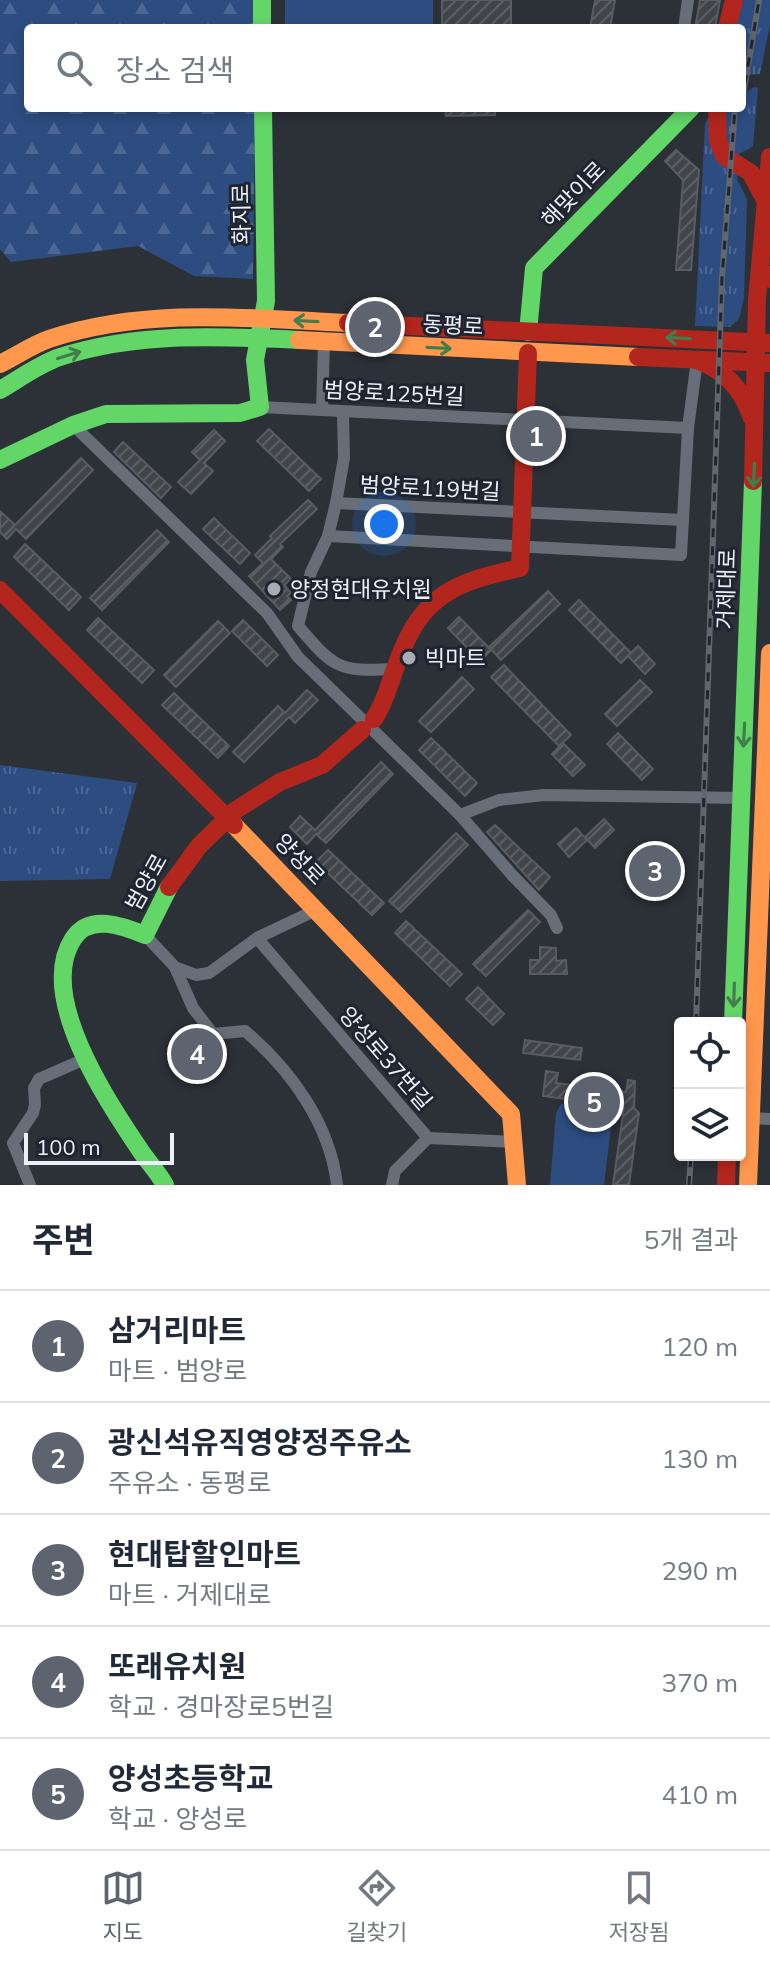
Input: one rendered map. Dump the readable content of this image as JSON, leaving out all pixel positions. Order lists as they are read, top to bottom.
{
  "streets": {
    "main road": [
      "해맞이로",
      "화지로",
      "동평로",
      "거제대로",
      "양성로",
      "범양로"
    ],
    "street": ["범양로125번길", "범양로119번길", "양성로37번길"]
  },
  "crossings": [
    ["해맞이로", "동평로"],
    ["화지로", "동평로"],
    ["화지로", "범양로125번길"],
    ["동평로", "거제대로"],
    ["양성로", "범양로"],
    ["양성로", "양성로37번길"]
  ],
  "places": ["양정현대유치원", "빅마트"],
  "scale_bar": "100 m",
  "page": {
    "search": "장소 검색",
    "pins": [
      "2",
      "1",
      "3",
      "4",
      "5"
    ],
    "scale": "100 m",
    "heading": ["주변", "5개 결과"],
    "list": [
      {
        "mark": "1",
        "name": "삼거리마트",
        "note": "마트 · 범양로",
        "value": "120 m"
      },
      {
        "mark": "2",
        "name": "광신석유직영양정주유소",
        "note": "주유소 · 동평로",
        "value": "130 m"
      },
      {
        "mark": "3",
        "name": "현대탑할인마트",
        "note": "마트 · 거제대로",
        "value": "290 m"
      },
      {
        "mark": "4",
        "name": "또래유치원",
        "note": "학교 · 경마장로5번길",
        "value": "370 m"
      },
      {
        "mark": "5",
        "name": "양성초등학교",
        "note": "학교 · 양성로",
        "value": "410 m"
      }
    ],
    "nav": ["지도", "길찾기", "저장됨"]
  }
}
